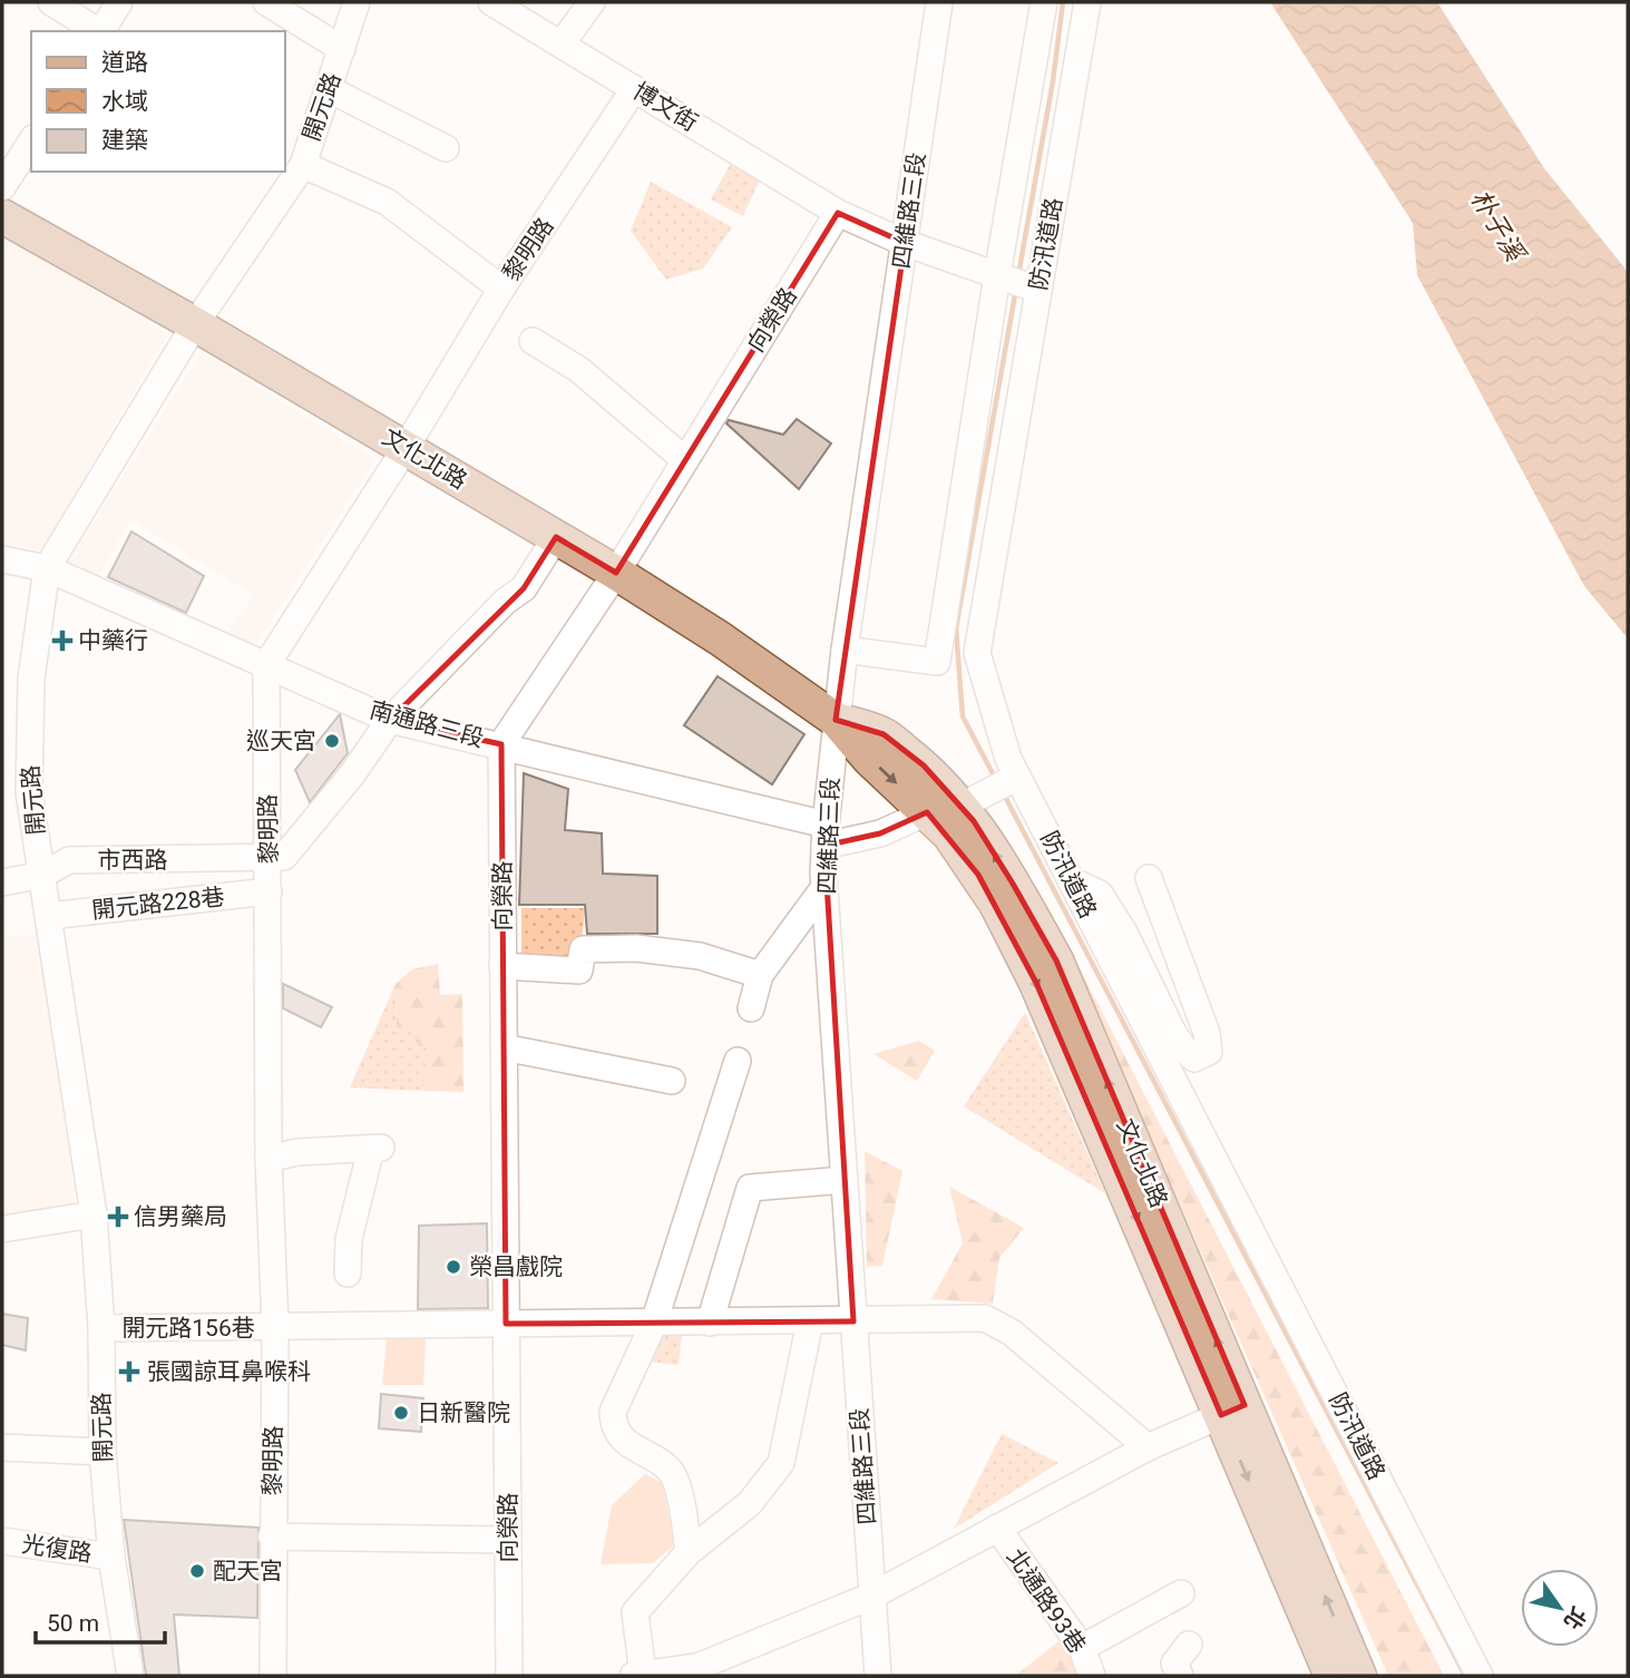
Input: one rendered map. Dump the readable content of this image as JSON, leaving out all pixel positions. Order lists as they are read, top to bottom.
{
  "streets": {
    "main road": ["文化北路"],
    "street": [
      "開元路",
      "博文街",
      "四維路三段",
      "防汛道路",
      "黎明路",
      "向榮路",
      "南通路三段",
      "市西路",
      "開元路228巷",
      "開元路156巷",
      "光復路",
      "北通路93巷"
    ]
  },
  "crossings": [
    ["開元路", "文化北路"],
    ["開元路", "南通路三段"],
    ["開元路", "市西路"],
    ["開元路", "開元路228巷"],
    ["開元路", "開元路156巷"],
    ["開元路", "光復路"],
    ["博文街", "四維路三段"],
    ["博文街", "防汛道路"],
    ["博文街", "黎明路"],
    ["博文街", "向榮路"],
    ["四維路三段", "文化北路"],
    ["四維路三段", "南通路三段"],
    ["四維路三段", "開元路156巷"],
    ["黎明路", "文化北路"],
    ["黎明路", "南通路三段"],
    ["黎明路", "市西路"],
    ["黎明路", "開元路228巷"],
    ["黎明路", "開元路156巷"],
    ["向榮路", "文化北路"],
    ["向榮路", "南通路三段"],
    ["向榮路", "開元路156巷"]
  ],
  "water": ["朴子溪"],
  "places": {
    "health": ["中藥行", "信男藥局", "張國諒耳鼻喉科"],
    "other": [
      "巡天宮",
      "榮昌戲院",
      "日新醫院",
      "配天宮"
    ]
  },
  "legend": ["道路", "水域", "建築"],
  "scale_bar": "50 m",
  "north": "bottom right"
}
